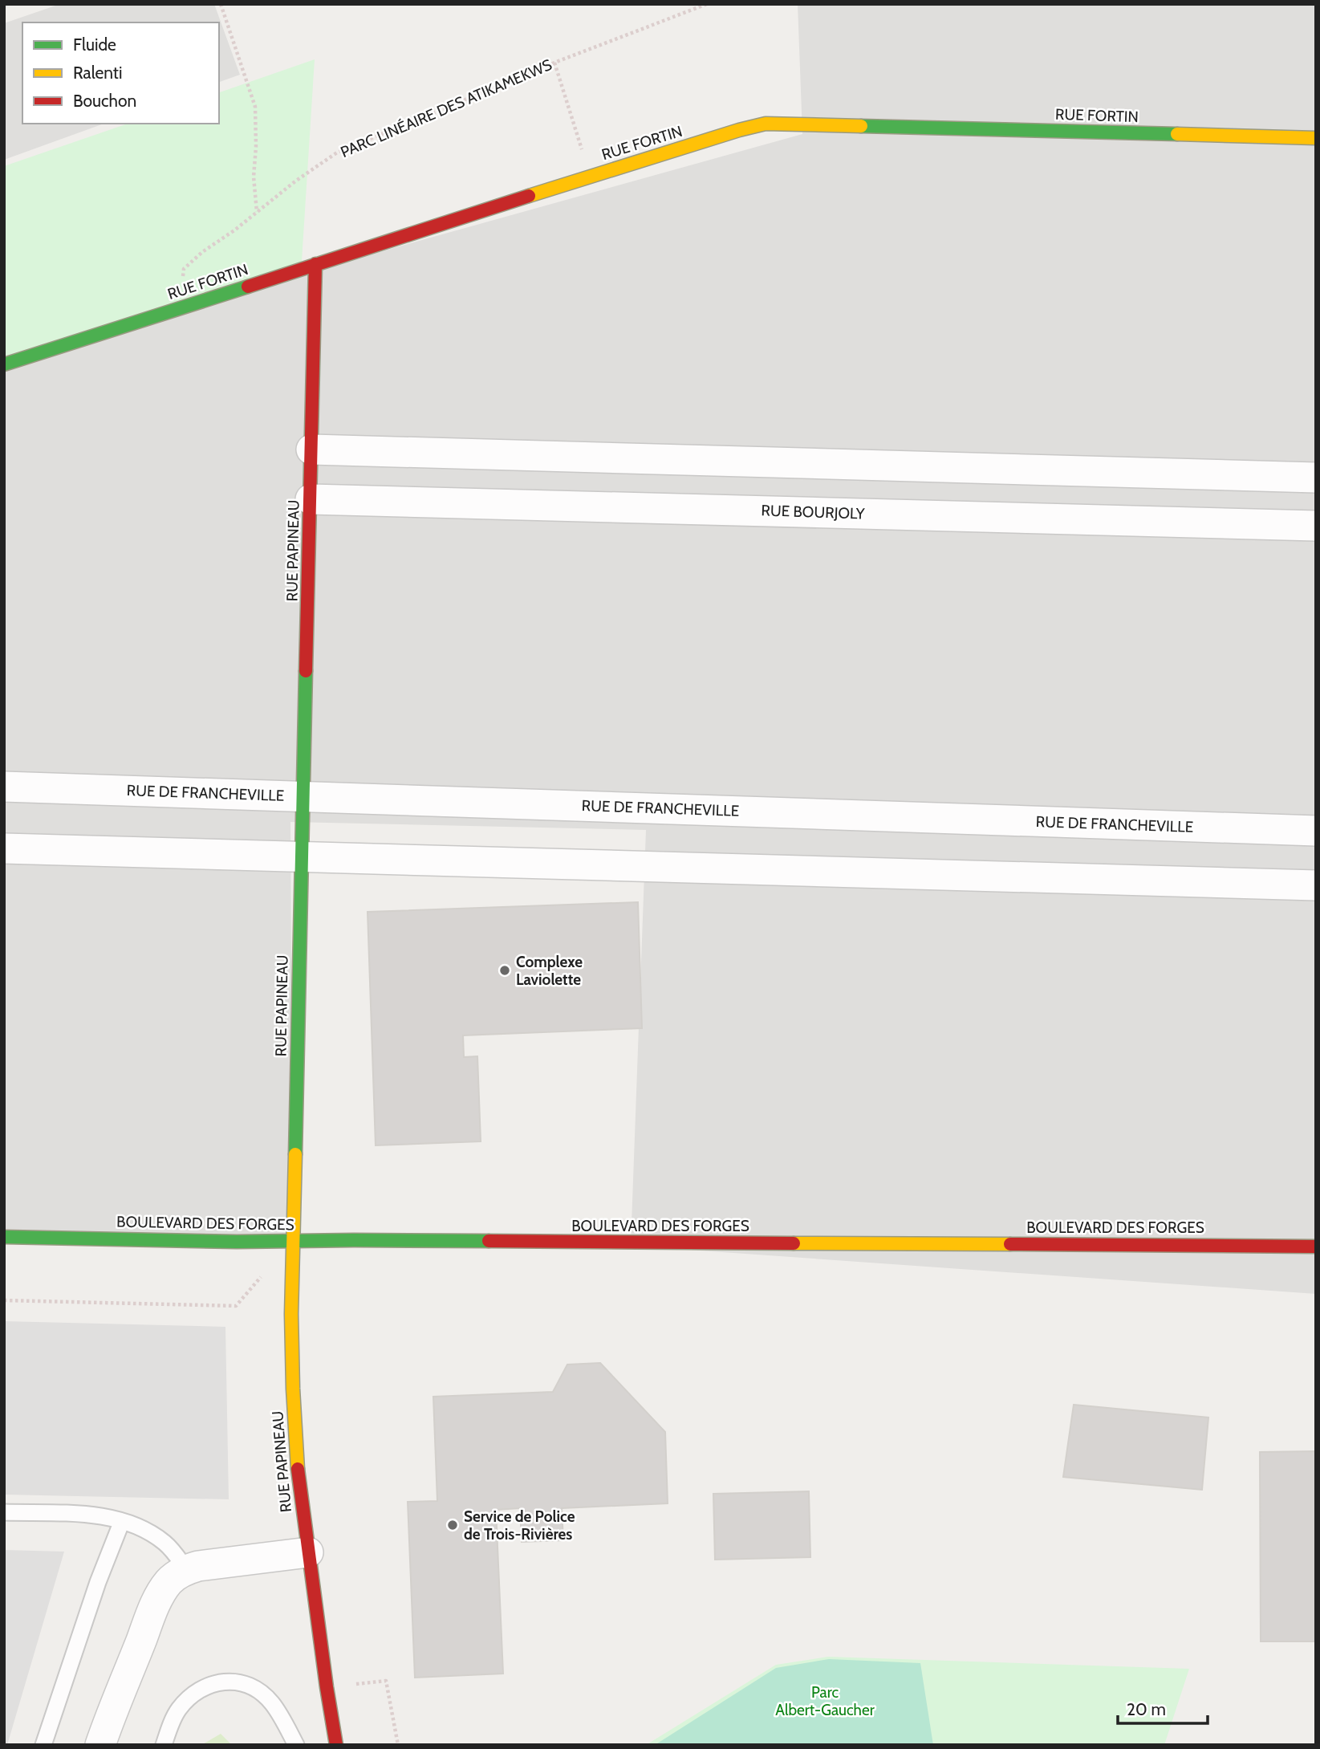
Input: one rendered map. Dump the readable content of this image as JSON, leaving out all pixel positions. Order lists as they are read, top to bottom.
{
  "streets": {
    "street": [
      "RUE FORTIN",
      "RUE BOURJOLY",
      "RUE PAPINEAU",
      "RUE DE FRANCHEVILLE",
      "BOULEVARD DES FORGES"
    ],
    "path": ["PARC LINÉAIRE DES ATIKAMEKWS"]
  },
  "crossings": [
    ["PARC LINÉAIRE DES ATIKAMEKWS", "RUE FORTIN"],
    ["RUE FORTIN", "RUE PAPINEAU"],
    ["RUE BOURJOLY", "RUE PAPINEAU"],
    ["RUE PAPINEAU", "RUE DE FRANCHEVILLE"],
    ["RUE PAPINEAU", "BOULEVARD DES FORGES"]
  ],
  "parks": ["Parc Albert-Gaucher"],
  "places": ["Complexe Laviolette", "Service de Police de Trois-Rivières"],
  "legend": ["Fluide", "Ralenti", "Bouchon"],
  "scale_bar": "20 m"
}
